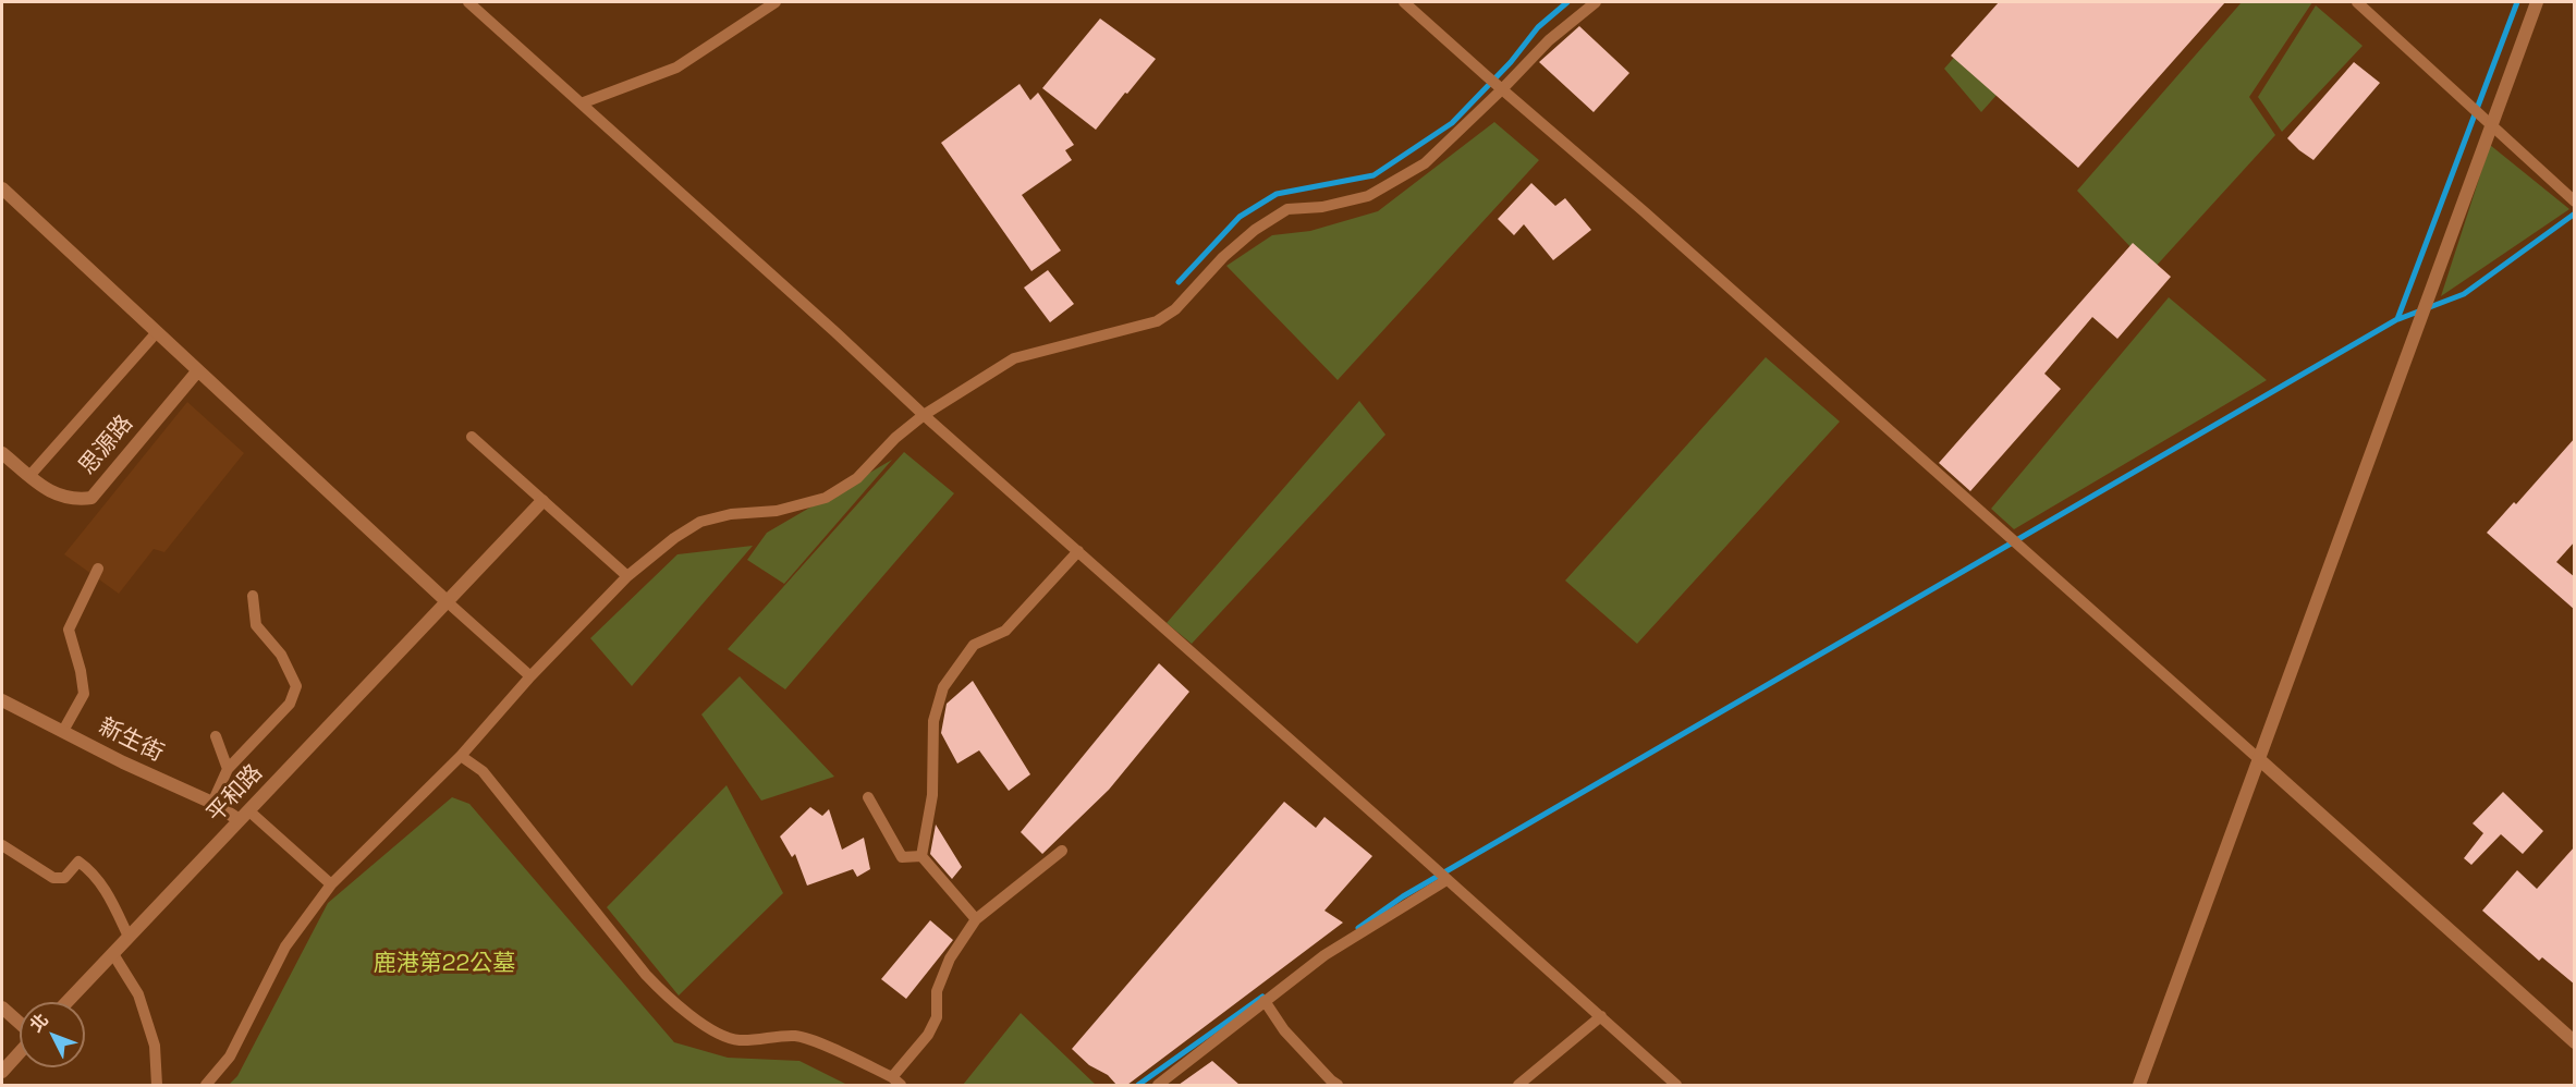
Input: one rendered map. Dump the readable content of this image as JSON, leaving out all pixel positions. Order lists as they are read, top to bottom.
{
  "streets": {
    "street": ["思源路", "新生街", "平和路"]
  },
  "crossings": [
    ["新生街", "平和路"]
  ],
  "parks": ["鹿港第22公墓"],
  "north": "top left"
}
